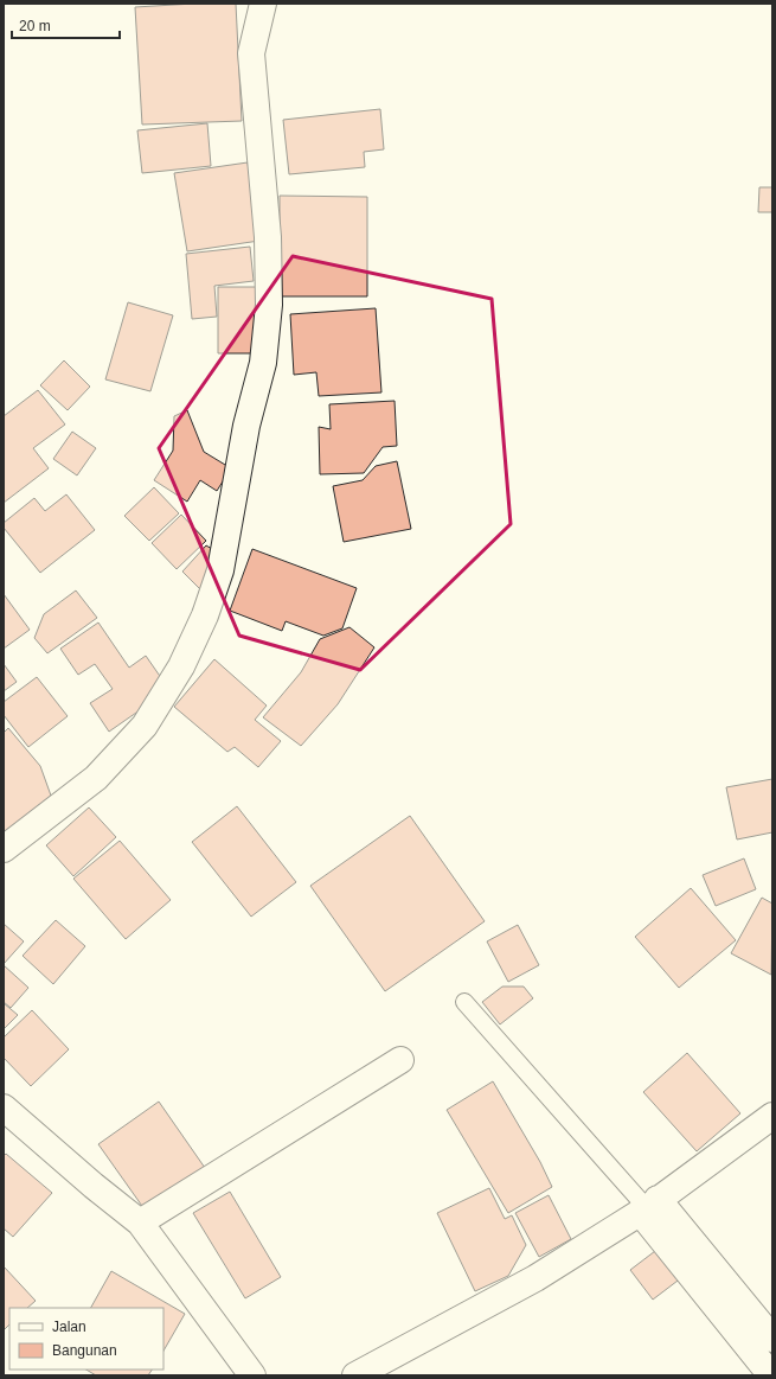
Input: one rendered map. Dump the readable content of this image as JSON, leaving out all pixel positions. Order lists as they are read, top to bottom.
{
  "legend": ["Jalan", "Bangunan"],
  "scale_bar": "20 m"
}
